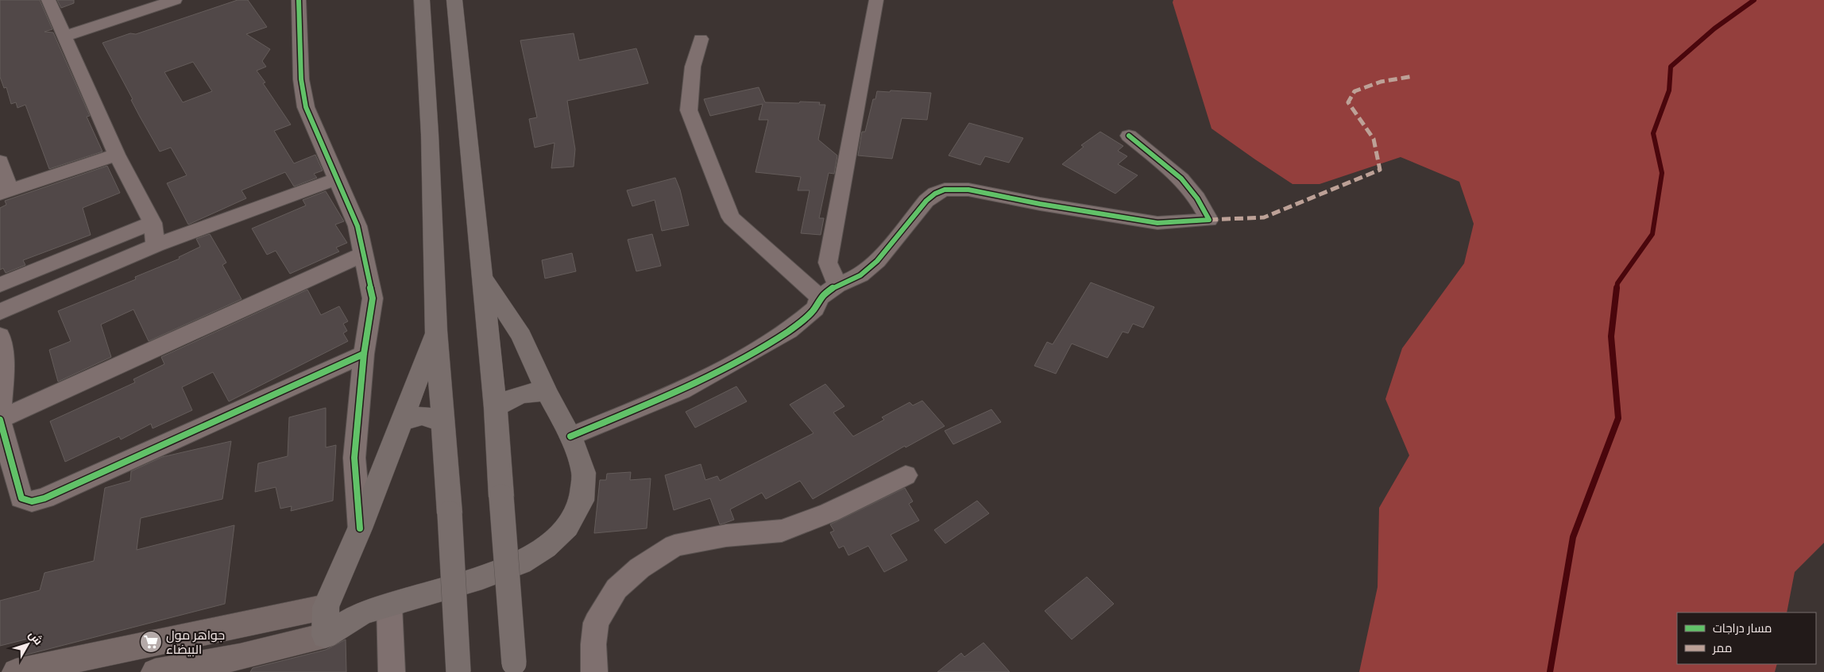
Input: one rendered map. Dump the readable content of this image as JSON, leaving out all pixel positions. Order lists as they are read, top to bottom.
{
  "places": {
    "supermarket": ["جواهر مول البيضاء"]
  },
  "legend": ["مسار دراجات", "ممر"],
  "north": "top right"
}
